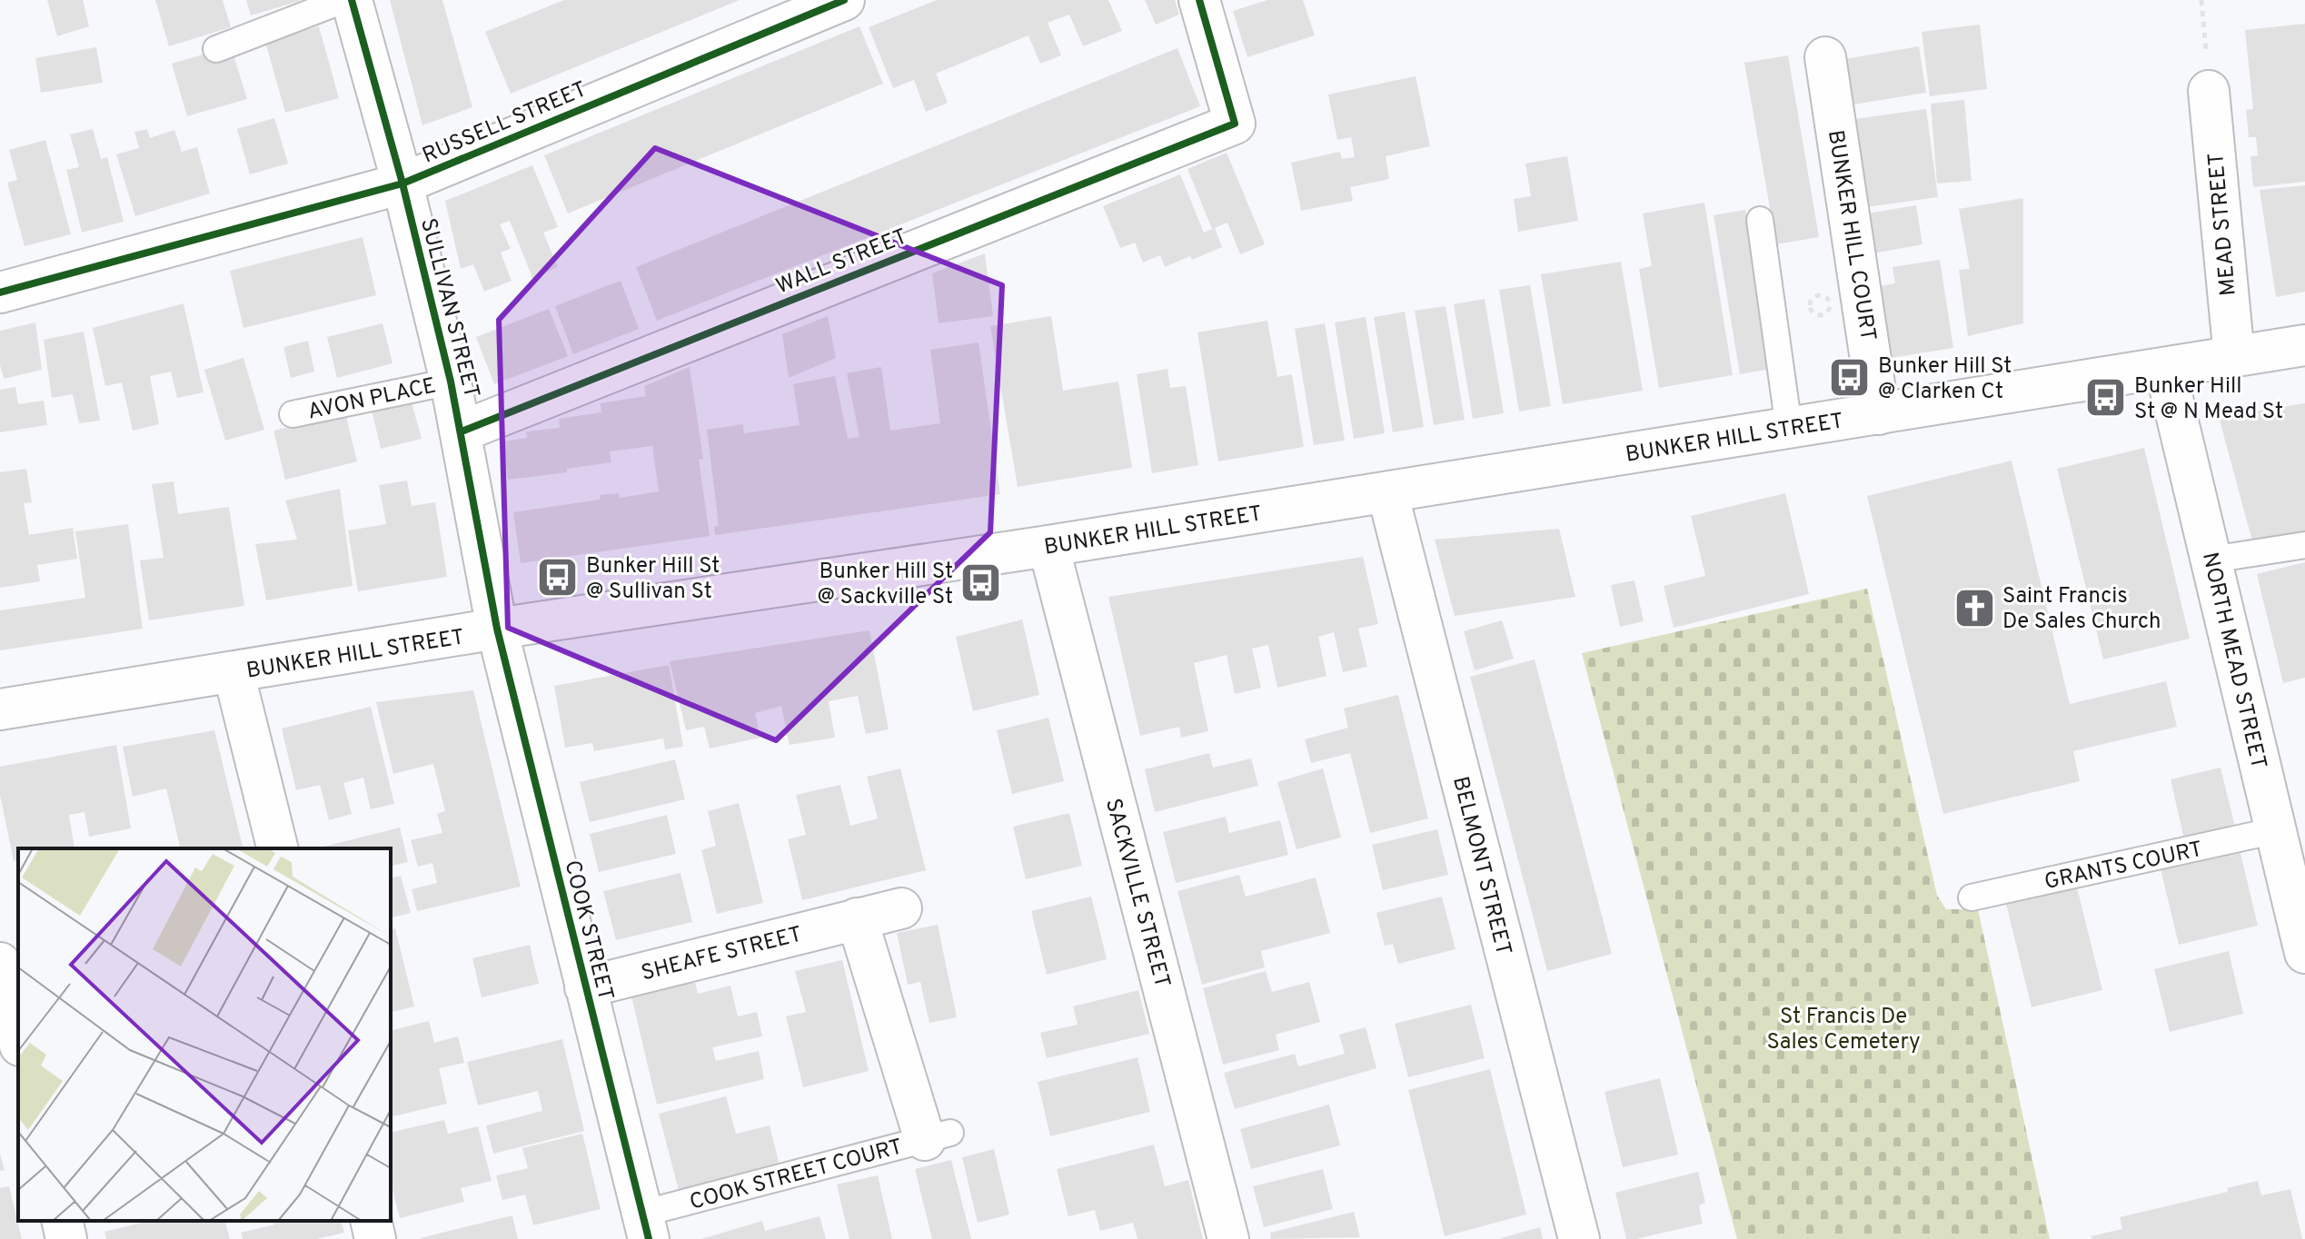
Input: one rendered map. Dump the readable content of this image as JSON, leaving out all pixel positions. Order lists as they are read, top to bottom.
{
  "streets": {
    "street": [
      "RUSSELL STREET",
      "MEAD STREET",
      "BUNKER HILL COURT",
      "WALL STREET",
      "SULLIVAN STREET",
      "BUNKER HILL STREET",
      "NORTH MEAD STREET",
      "BELMONT STREET",
      "SACKVILLE STREET",
      "COOK STREET",
      "SHEAFE STREET"
    ],
    "lane": ["AVON PLACE", "GRANTS COURT", "COOK STREET COURT"]
  },
  "crossings": [
    ["RUSSELL STREET", "SULLIVAN STREET"],
    ["MEAD STREET", "BUNKER HILL STREET"],
    ["BUNKER HILL COURT", "BUNKER HILL STREET"],
    ["WALL STREET", "SULLIVAN STREET"],
    ["SULLIVAN STREET", "AVON PLACE"],
    ["SULLIVAN STREET", "BUNKER HILL STREET"],
    ["SULLIVAN STREET", "COOK STREET"],
    ["BUNKER HILL STREET", "NORTH MEAD STREET"],
    ["BUNKER HILL STREET", "BELMONT STREET"],
    ["BUNKER HILL STREET", "SACKVILLE STREET"],
    ["BUNKER HILL STREET", "COOK STREET"],
    ["NORTH MEAD STREET", "GRANTS COURT"],
    ["COOK STREET", "SHEAFE STREET"],
    ["COOK STREET", "COOK STREET COURT"]
  ],
  "parks": ["St Francis De Sales Cemetery"],
  "places": {
    "bus stop": [
      "Bunker Hill St @ Clarken Ct",
      "Bunker Hill St @ N Mead St",
      "Bunker Hill St @ Sullivan St",
      "Bunker Hill St @ Sackville St"
    ],
    "church": ["Saint Francis De Sales Church"]
  }
}
